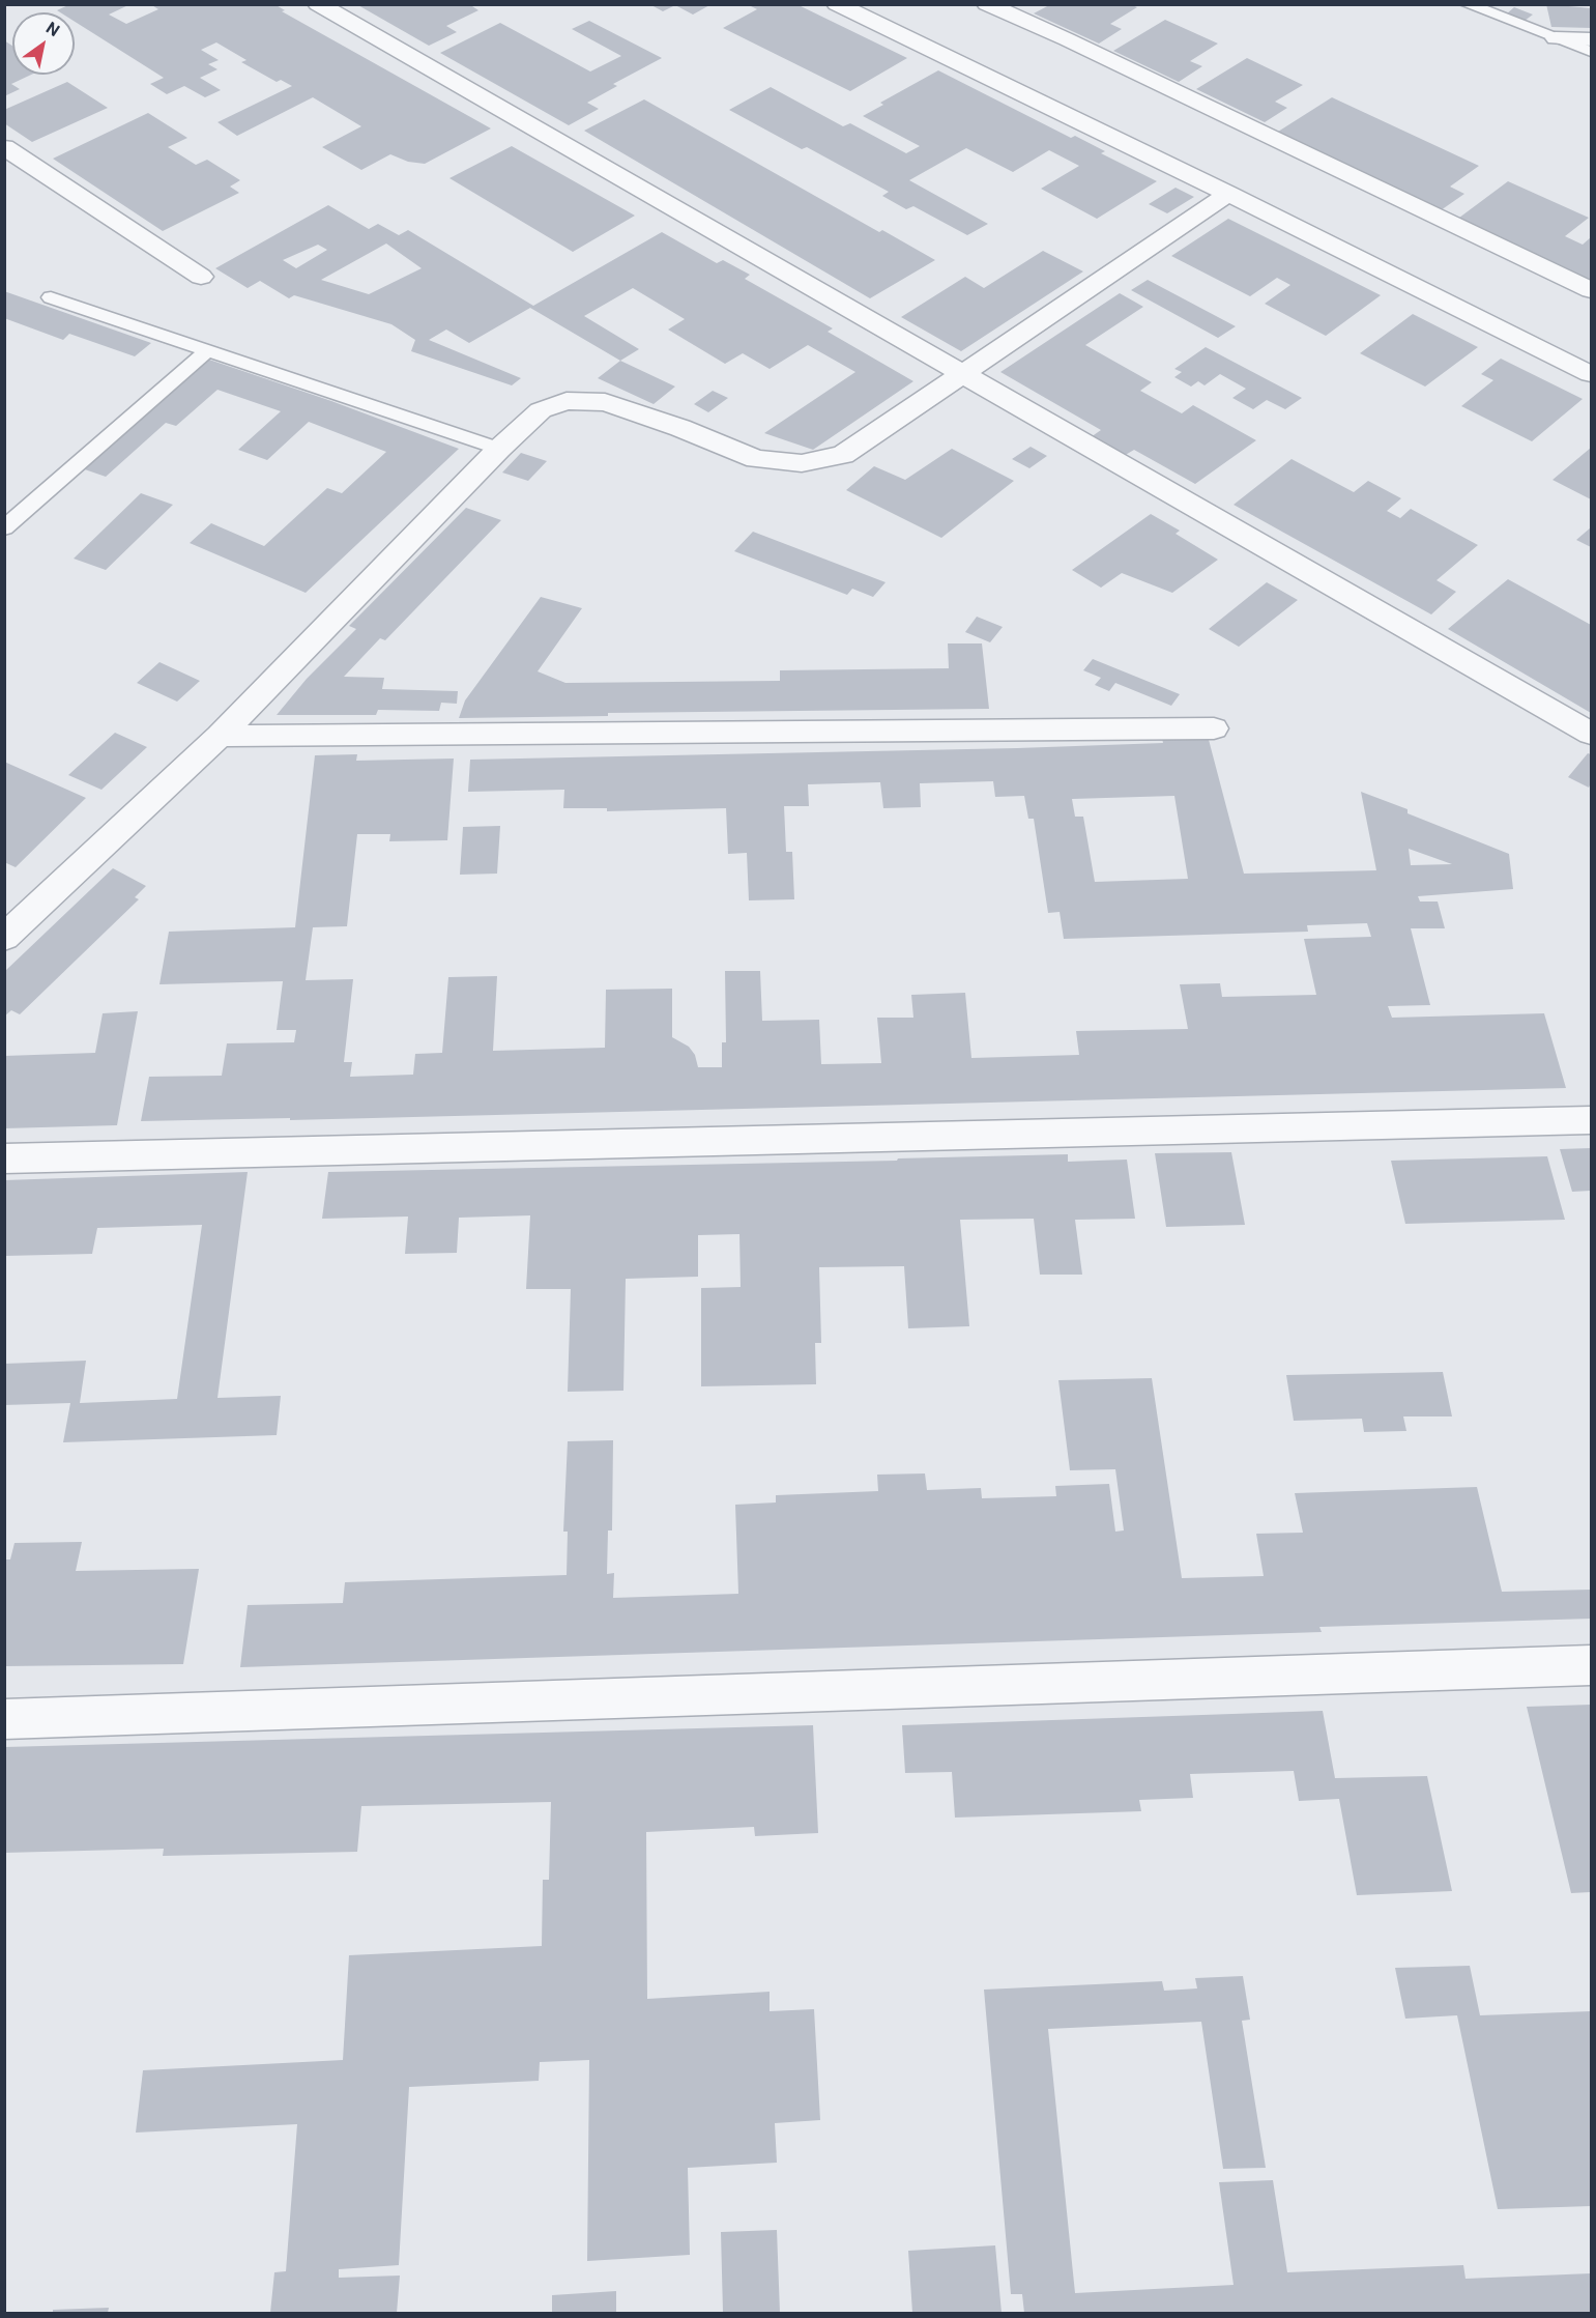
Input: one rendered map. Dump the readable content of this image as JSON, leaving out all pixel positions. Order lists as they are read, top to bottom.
{
  "north": "top right"
}
